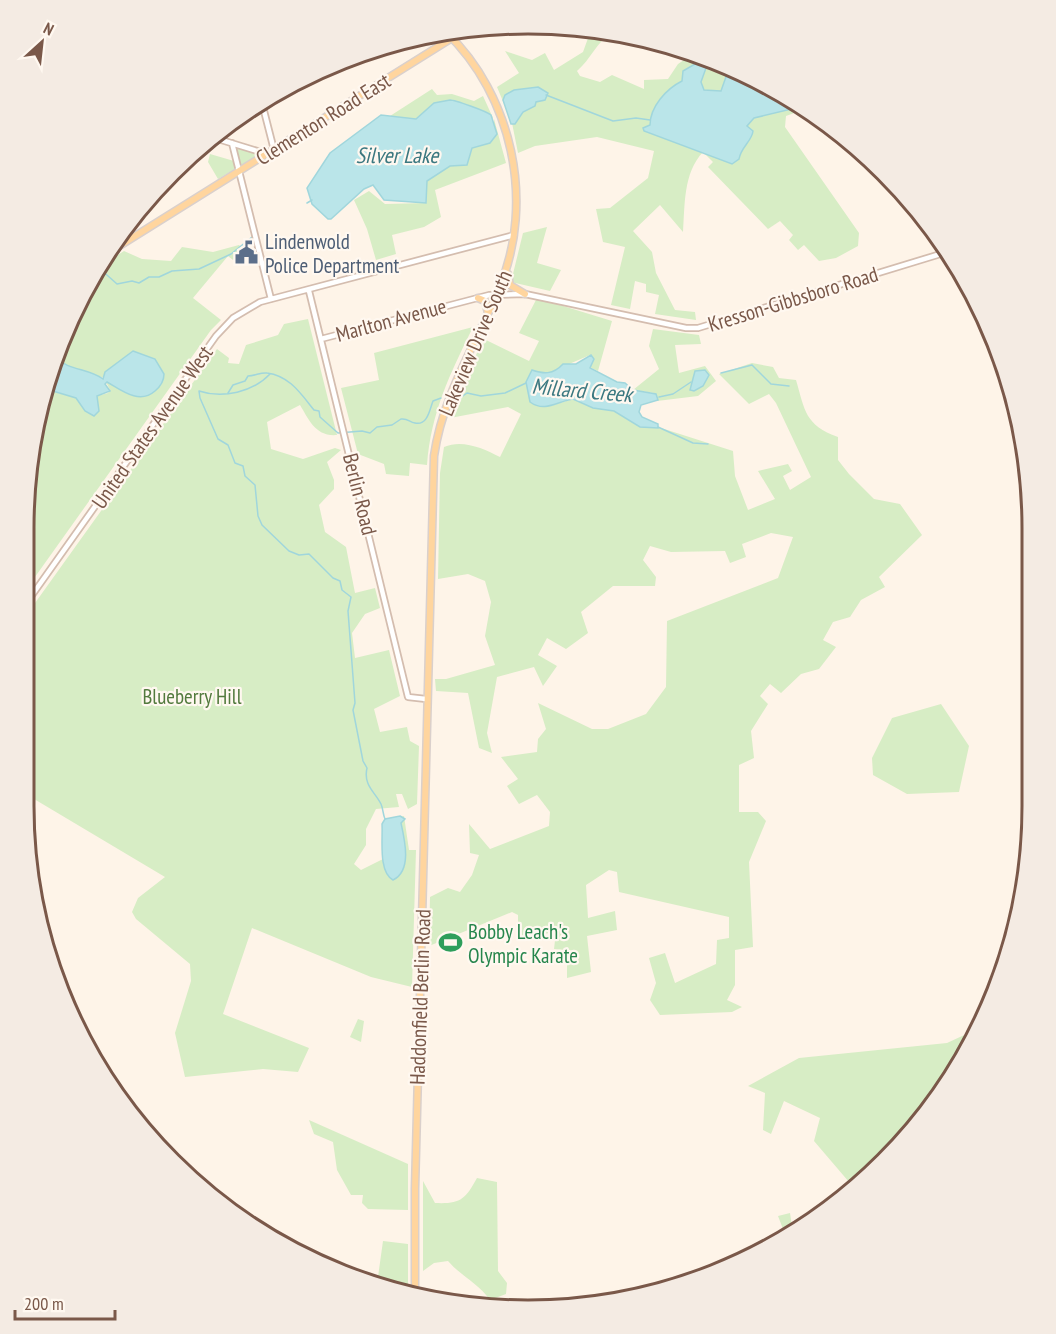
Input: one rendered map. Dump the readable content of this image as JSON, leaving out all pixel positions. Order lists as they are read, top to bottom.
{
  "streets": {
    "main road": ["Clementon Road East", "Lakeview Drive South", "Haddonfield Berlin Road"],
    "street": [
      "Kresson-Gibbsboro Road",
      "Marlton Avenue",
      "United States Avenue West",
      "Berlin Road"
    ]
  },
  "crossings": [
    ["Kresson-Gibbsboro Road", "Marlton Avenue"],
    ["Kresson-Gibbsboro Road", "Lakeview Drive South"],
    ["Marlton Avenue", "Lakeview Drive South"],
    ["Marlton Avenue", "Berlin Road"],
    ["Lakeview Drive South", "United States Avenue West"],
    ["Lakeview Drive South", "Berlin Road"],
    ["Lakeview Drive South", "Haddonfield Berlin Road"],
    ["United States Avenue West", "Berlin Road"],
    ["Berlin Road", "Haddonfield Berlin Road"]
  ],
  "water": ["Silver Lake", "Millard Creek"],
  "parks": ["Blueberry Hill"],
  "places": {
    "public building": ["Lindenwold Police Department"],
    "sports": ["Bobby Leach's Olympic Karate"]
  },
  "scale_bar": "200 m",
  "north": "top right"
}
